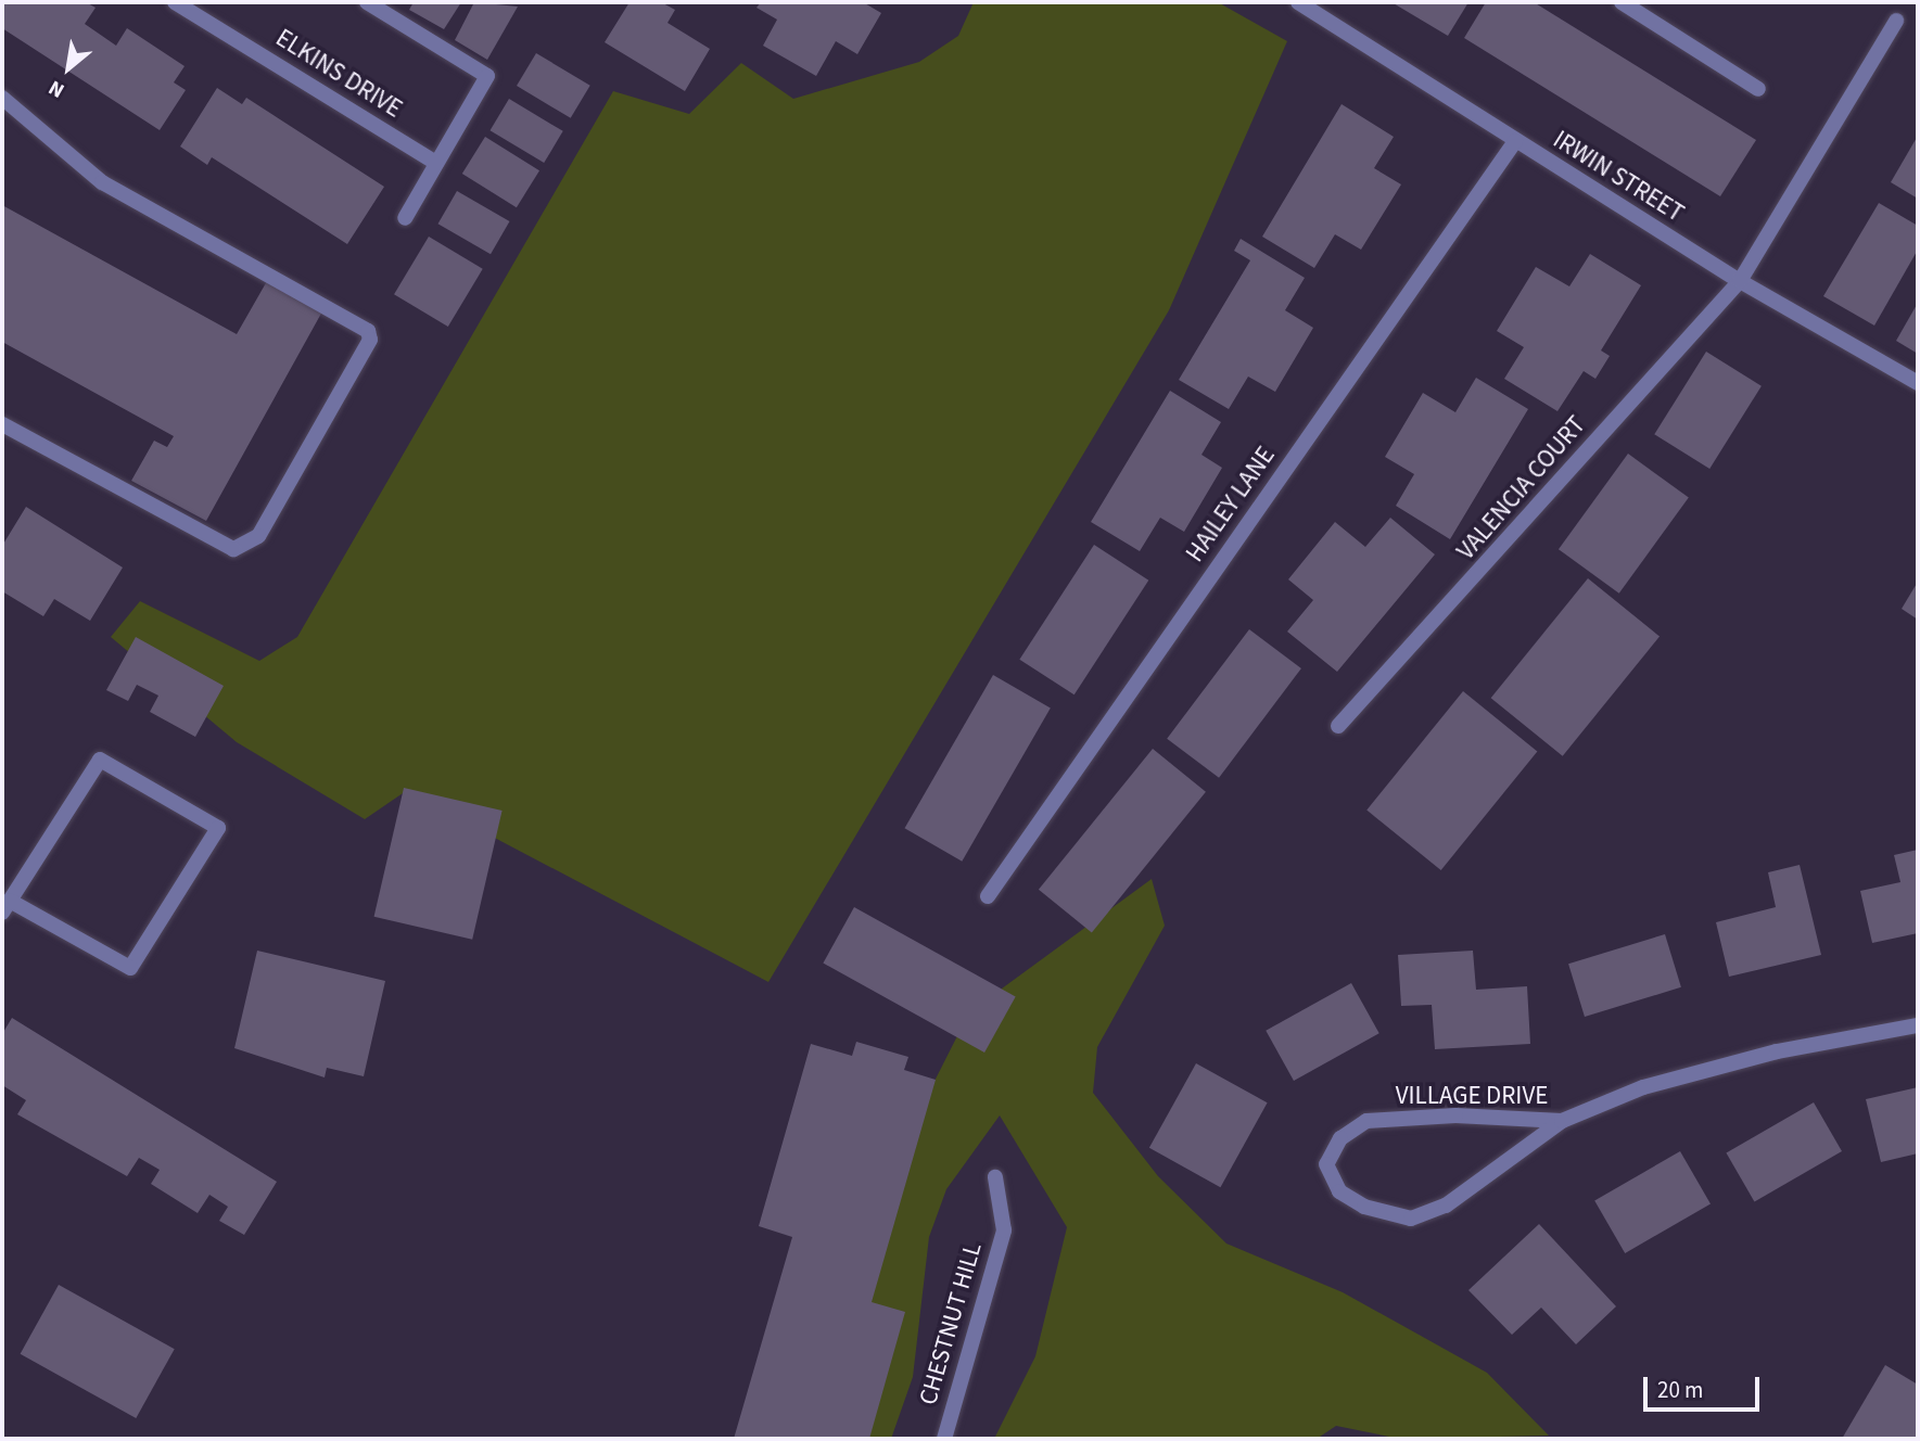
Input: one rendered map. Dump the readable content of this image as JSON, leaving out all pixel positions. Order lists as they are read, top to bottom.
{
  "streets": {
    "street": [
      "ELKINS DRIVE",
      "IRWIN STREET",
      "VALENCIA COURT",
      "HAILEY LANE",
      "VILLAGE DRIVE",
      "CHESTNUT HILL"
    ]
  },
  "crossings": [
    ["IRWIN STREET", "VALENCIA COURT"],
    ["IRWIN STREET", "HAILEY LANE"]
  ],
  "scale_bar": "20 m",
  "north": "bottom left"
}
